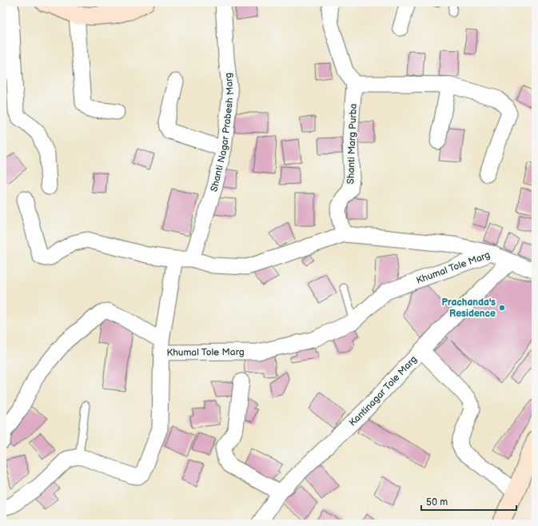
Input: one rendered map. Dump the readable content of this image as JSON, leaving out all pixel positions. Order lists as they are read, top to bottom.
{
  "streets": {
    "street": [
      "Shanti Nagar Prabesh Marg",
      "Shanti Marg Purba",
      "Khumal Tole Marg",
      "Kantinagar Tole Marg"
    ]
  },
  "crossings": [
    ["Khumal Tole Marg", "Kantinagar Tole Marg"]
  ],
  "places": ["Prachanda's Residence"],
  "scale_bar": "50 m"
}
